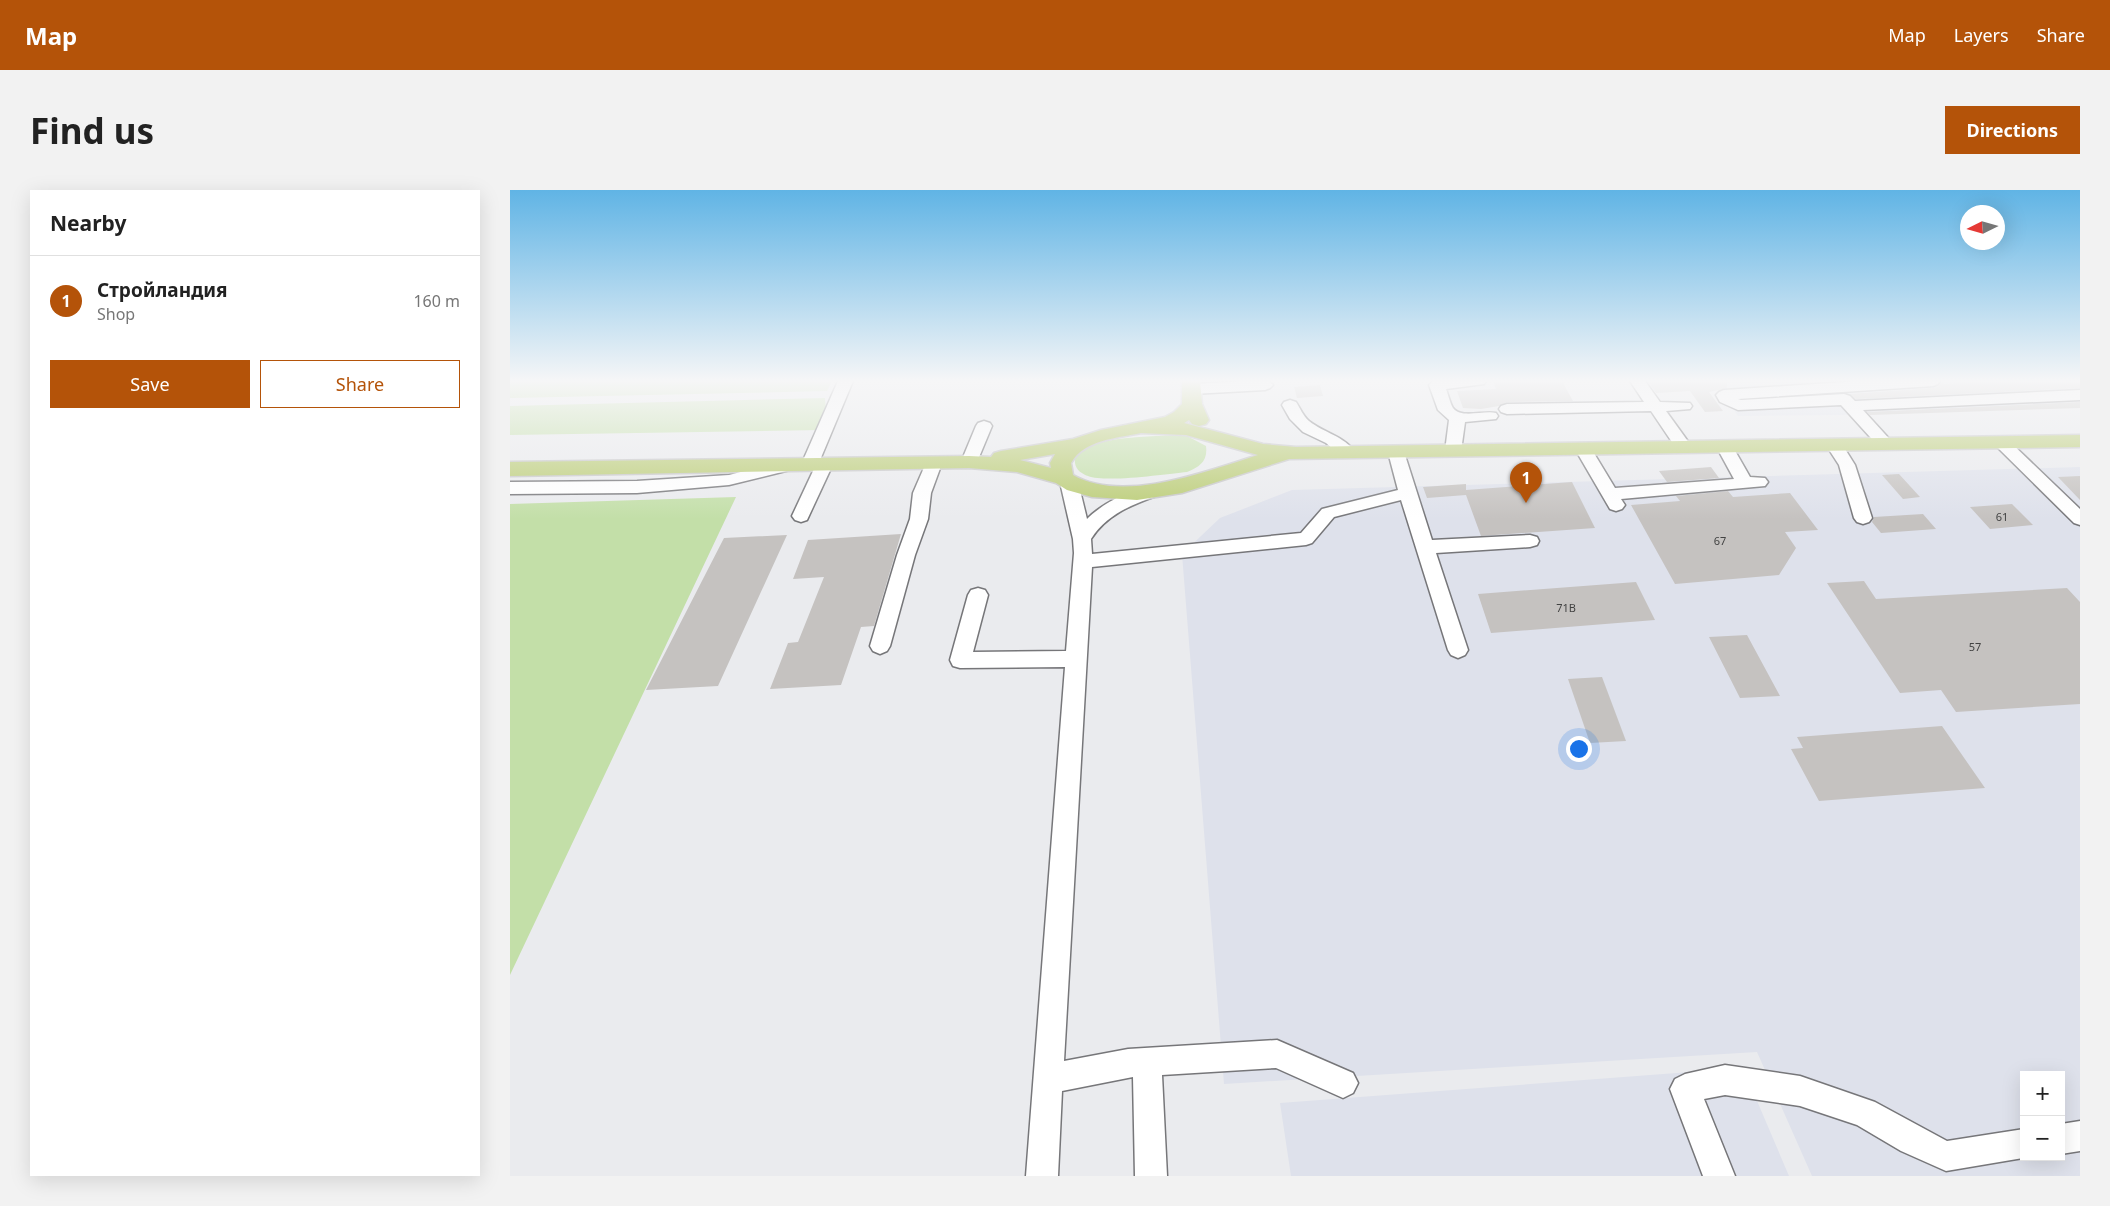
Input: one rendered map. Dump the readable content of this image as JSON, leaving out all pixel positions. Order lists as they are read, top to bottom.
{
  "house_numbers": [
    "61",
    "67",
    "71В",
    "57"
  ],
  "north": "left",
  "page": {
    "header": "Map",
    "nav": ["Map", "Layers", "Share"],
    "buttons": [
      "Directions",
      ["Save", "Share"]
    ],
    "title": "Find us",
    "heading": "Nearby",
    "list": [
      {
        "mark": "1",
        "name": "Стройландия",
        "note": "Shop",
        "value": "160 m"
      }
    ],
    "pins": "1",
    "map_buttons": ["+", "−"]
  }
}
